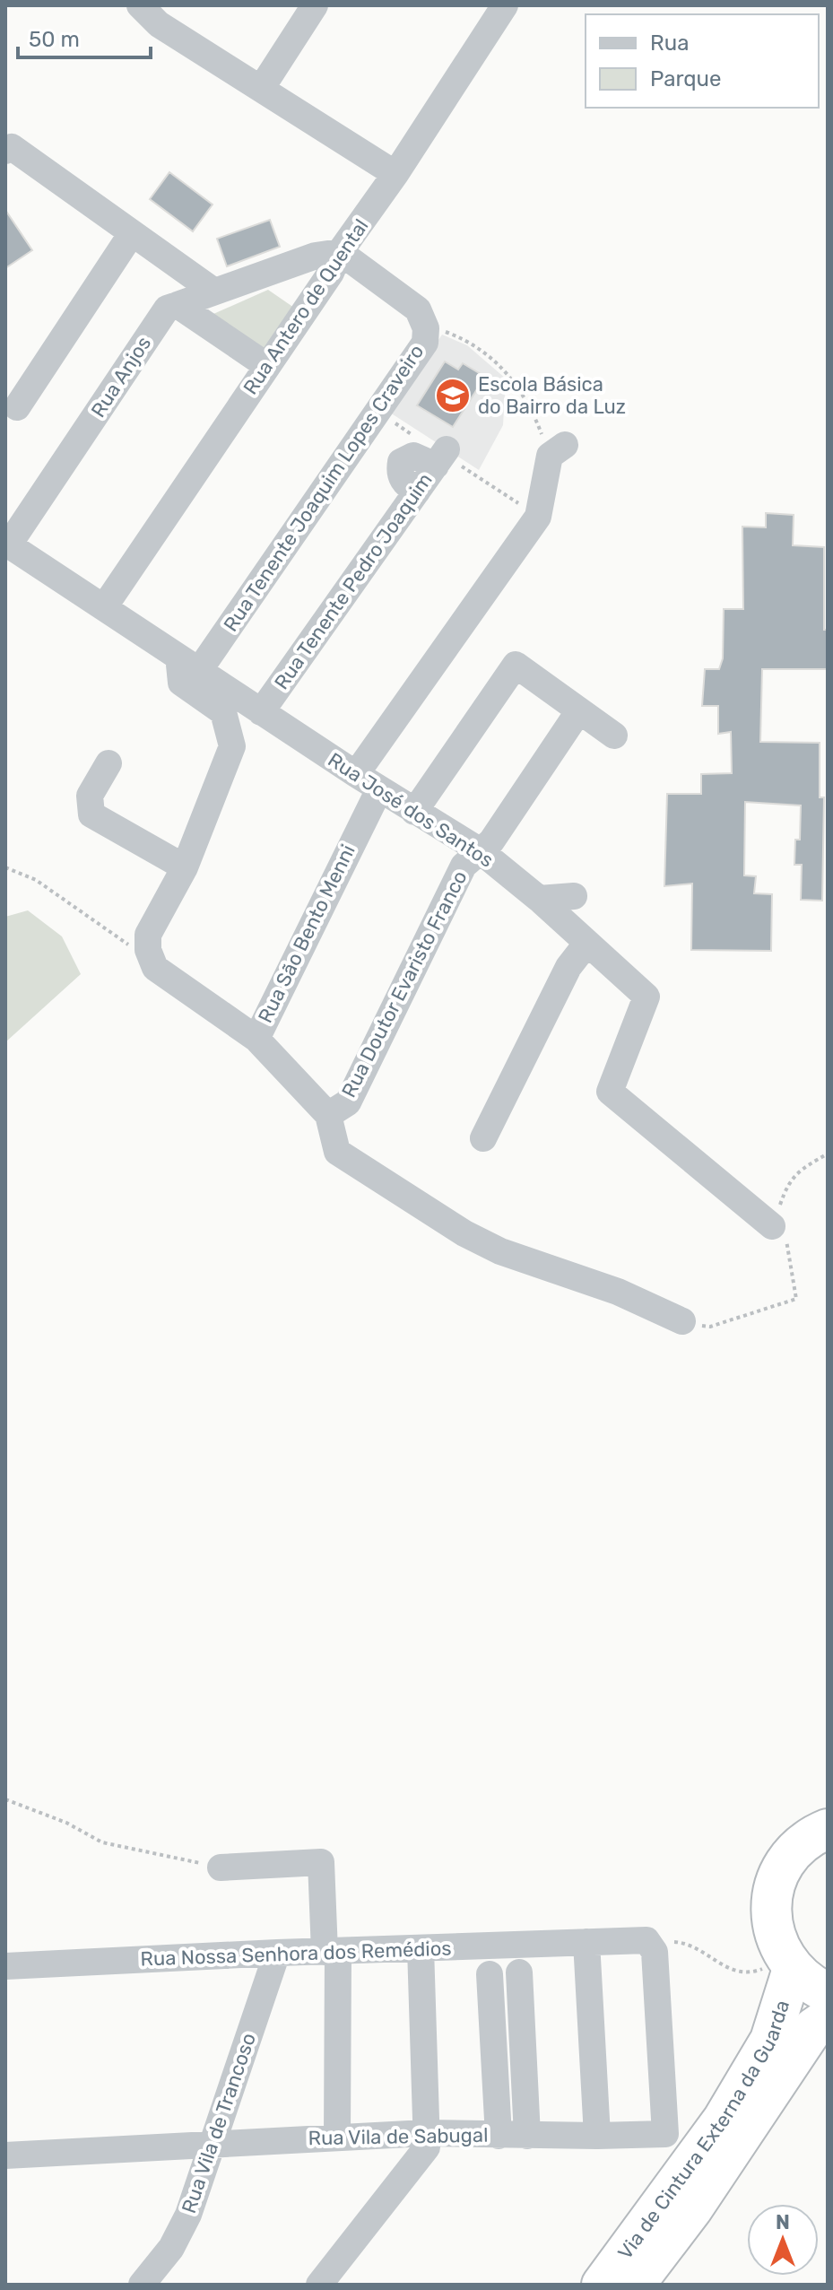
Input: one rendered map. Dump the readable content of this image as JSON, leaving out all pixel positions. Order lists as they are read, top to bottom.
{
  "streets": {
    "highway": ["Via de Cintura Externa da Guarda"],
    "street": [
      "Rua Antero de Quental",
      "Rua Anjos",
      "Rua Tenente Joaquim Lopes Craveiro",
      "Rua Tenente Pedro Joaquim",
      "Rua José dos Santos",
      "Rua São Bento Menni",
      "Rua Doutor Evaristo Franco",
      "Rua Nossa Senhora dos Remédios",
      "Rua Vila de Trancoso",
      "Rua Vila de Sabugal"
    ]
  },
  "crossings": [
    ["Rua Antero de Quental", "Rua Tenente Joaquim Lopes Craveiro"],
    ["Rua Antero de Quental", "Rua José dos Santos"],
    ["Rua Anjos", "Rua José dos Santos"],
    ["Rua Tenente Joaquim Lopes Craveiro", "Rua José dos Santos"],
    ["Rua Tenente Pedro Joaquim", "Rua José dos Santos"],
    ["Rua José dos Santos", "Rua São Bento Menni"],
    ["Rua José dos Santos", "Rua Doutor Evaristo Franco"],
    ["Rua Nossa Senhora dos Remédios", "Rua Vila de Trancoso"],
    ["Rua Nossa Senhora dos Remédios", "Rua Vila de Sabugal"],
    ["Rua Vila de Trancoso", "Rua Vila de Sabugal"]
  ],
  "places": {
    "school or university": ["Escola Básica do Bairro da Luz"]
  },
  "legend": ["Rua", "Parque"],
  "scale_bar": "50 m",
  "north": "top"
}
